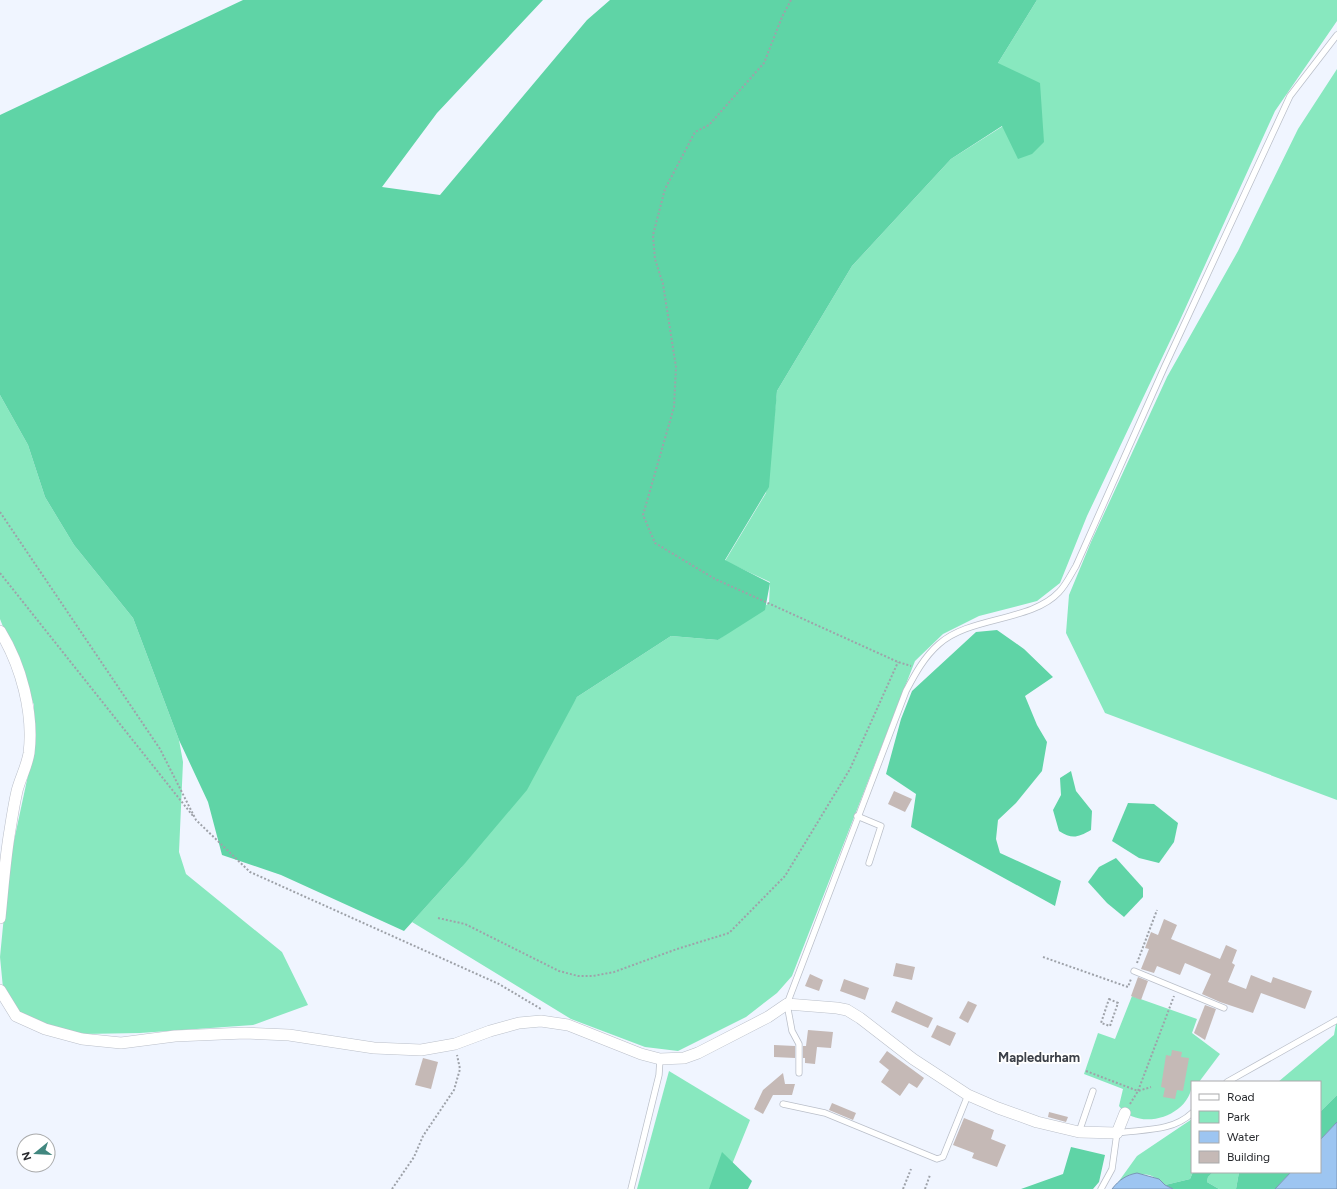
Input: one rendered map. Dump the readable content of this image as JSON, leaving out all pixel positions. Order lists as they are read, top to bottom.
{
  "districts": ["Mapledurham"],
  "legend": [
    "Road",
    "Park",
    "Water",
    "Building"
  ],
  "north": "left"
}
